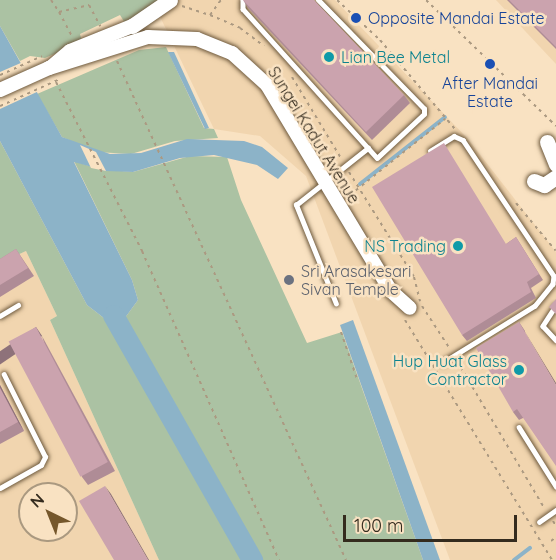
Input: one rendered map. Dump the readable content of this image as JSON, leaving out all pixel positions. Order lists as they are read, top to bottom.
{
  "streets": {
    "street": ["Sungei Kadut Avenue"]
  },
  "places": [
    "Opposite Mandai Estate",
    "Lian Bee Metal",
    "After Mandai Estate",
    "NS Trading",
    "Sri Arasakesari Sivan Temple",
    "Hup Huat Glass Contractor"
  ],
  "scale_bar": "100 m",
  "north": "top left"
}
